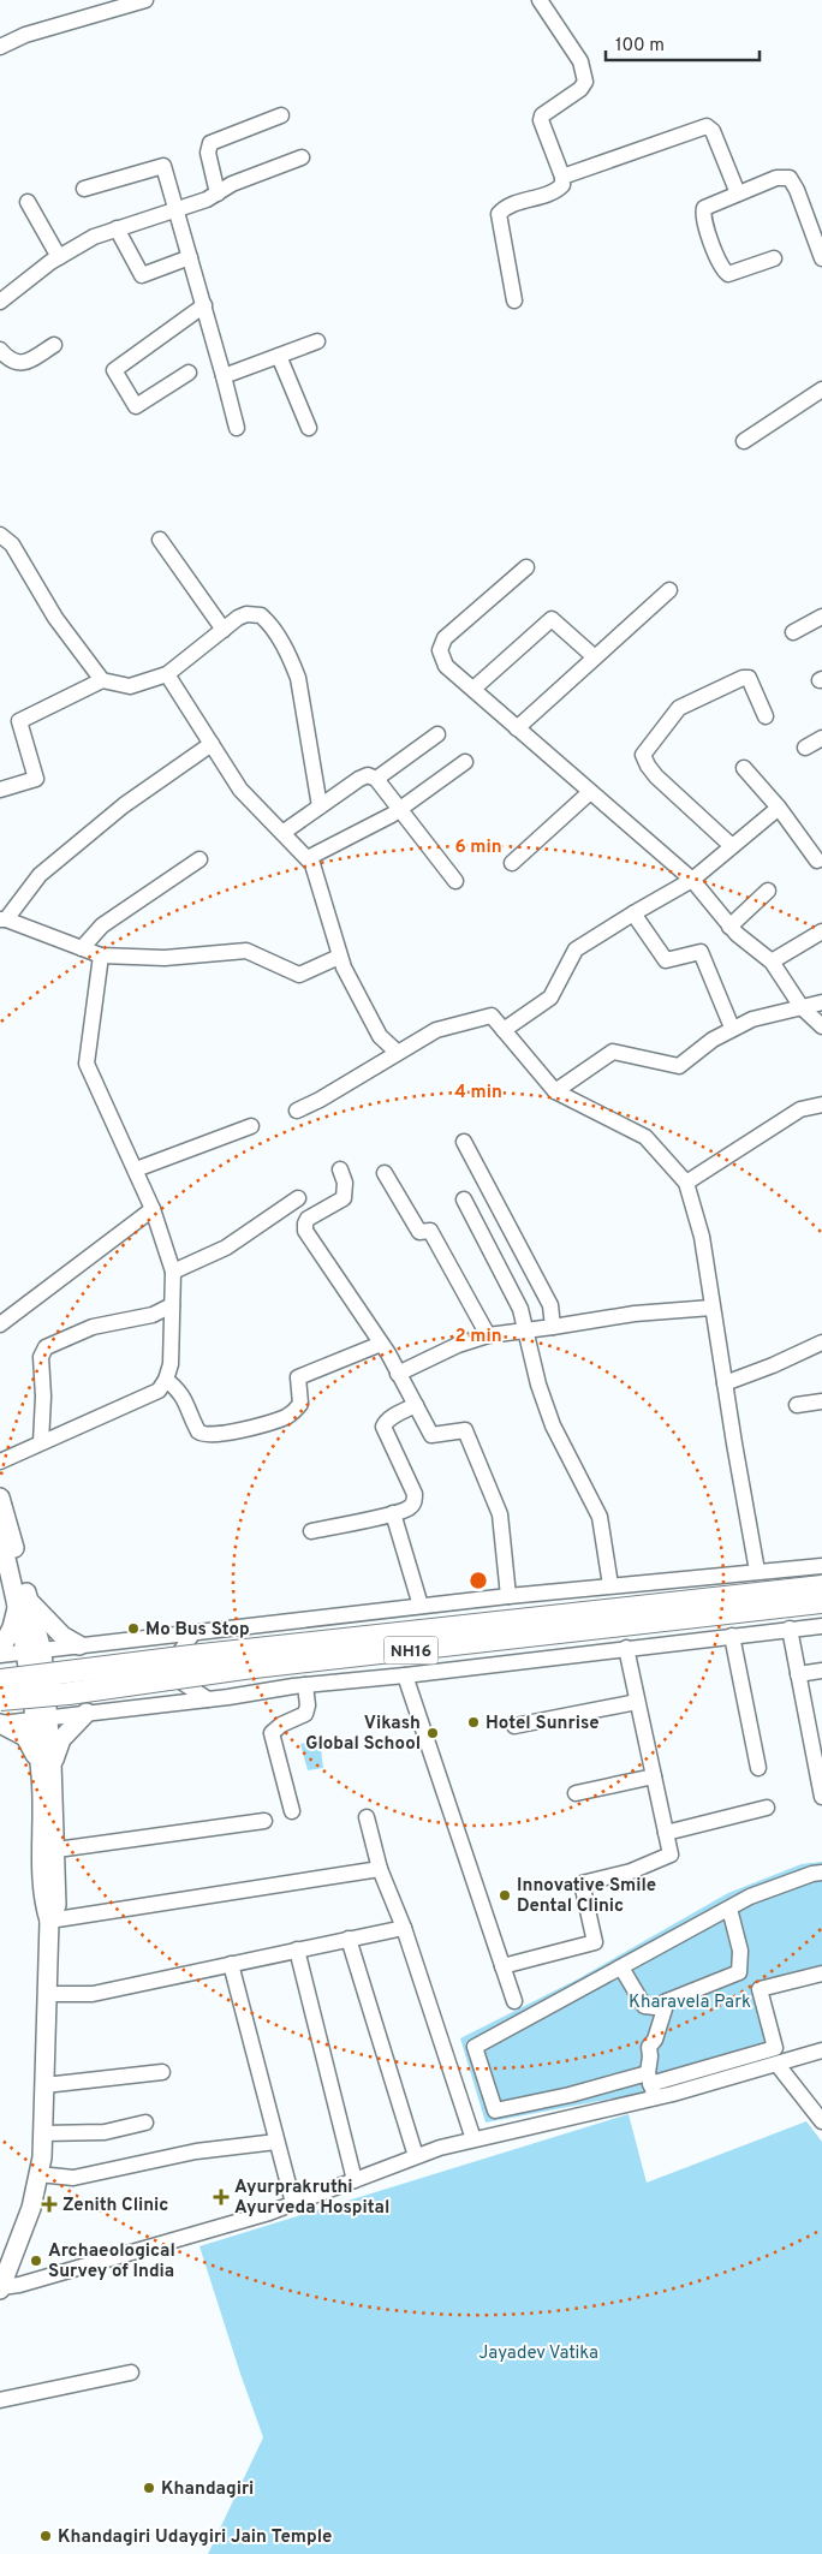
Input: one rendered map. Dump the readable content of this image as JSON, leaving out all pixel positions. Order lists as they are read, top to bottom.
{
  "streets": {
    "highway": ["NH16"]
  },
  "parks": ["Kharavela Park", "Jayadev Vatika"],
  "places": {
    "other": [
      "Mo Bus Stop",
      "Hotel Sunrise",
      "Vikash Global School",
      "Innovative Smile Dental Clinic",
      "Archaeological Survey of India",
      "Khandagiri",
      "Khandagiri Udaygiri Jain Temple"
    ],
    "health": ["Ayurprakruthi Ayurveda Hospital", "Zenith Clinic"]
  },
  "scale_bar": "100 m",
  "rings": ["6 min", "4 min", "2 min"]
}
